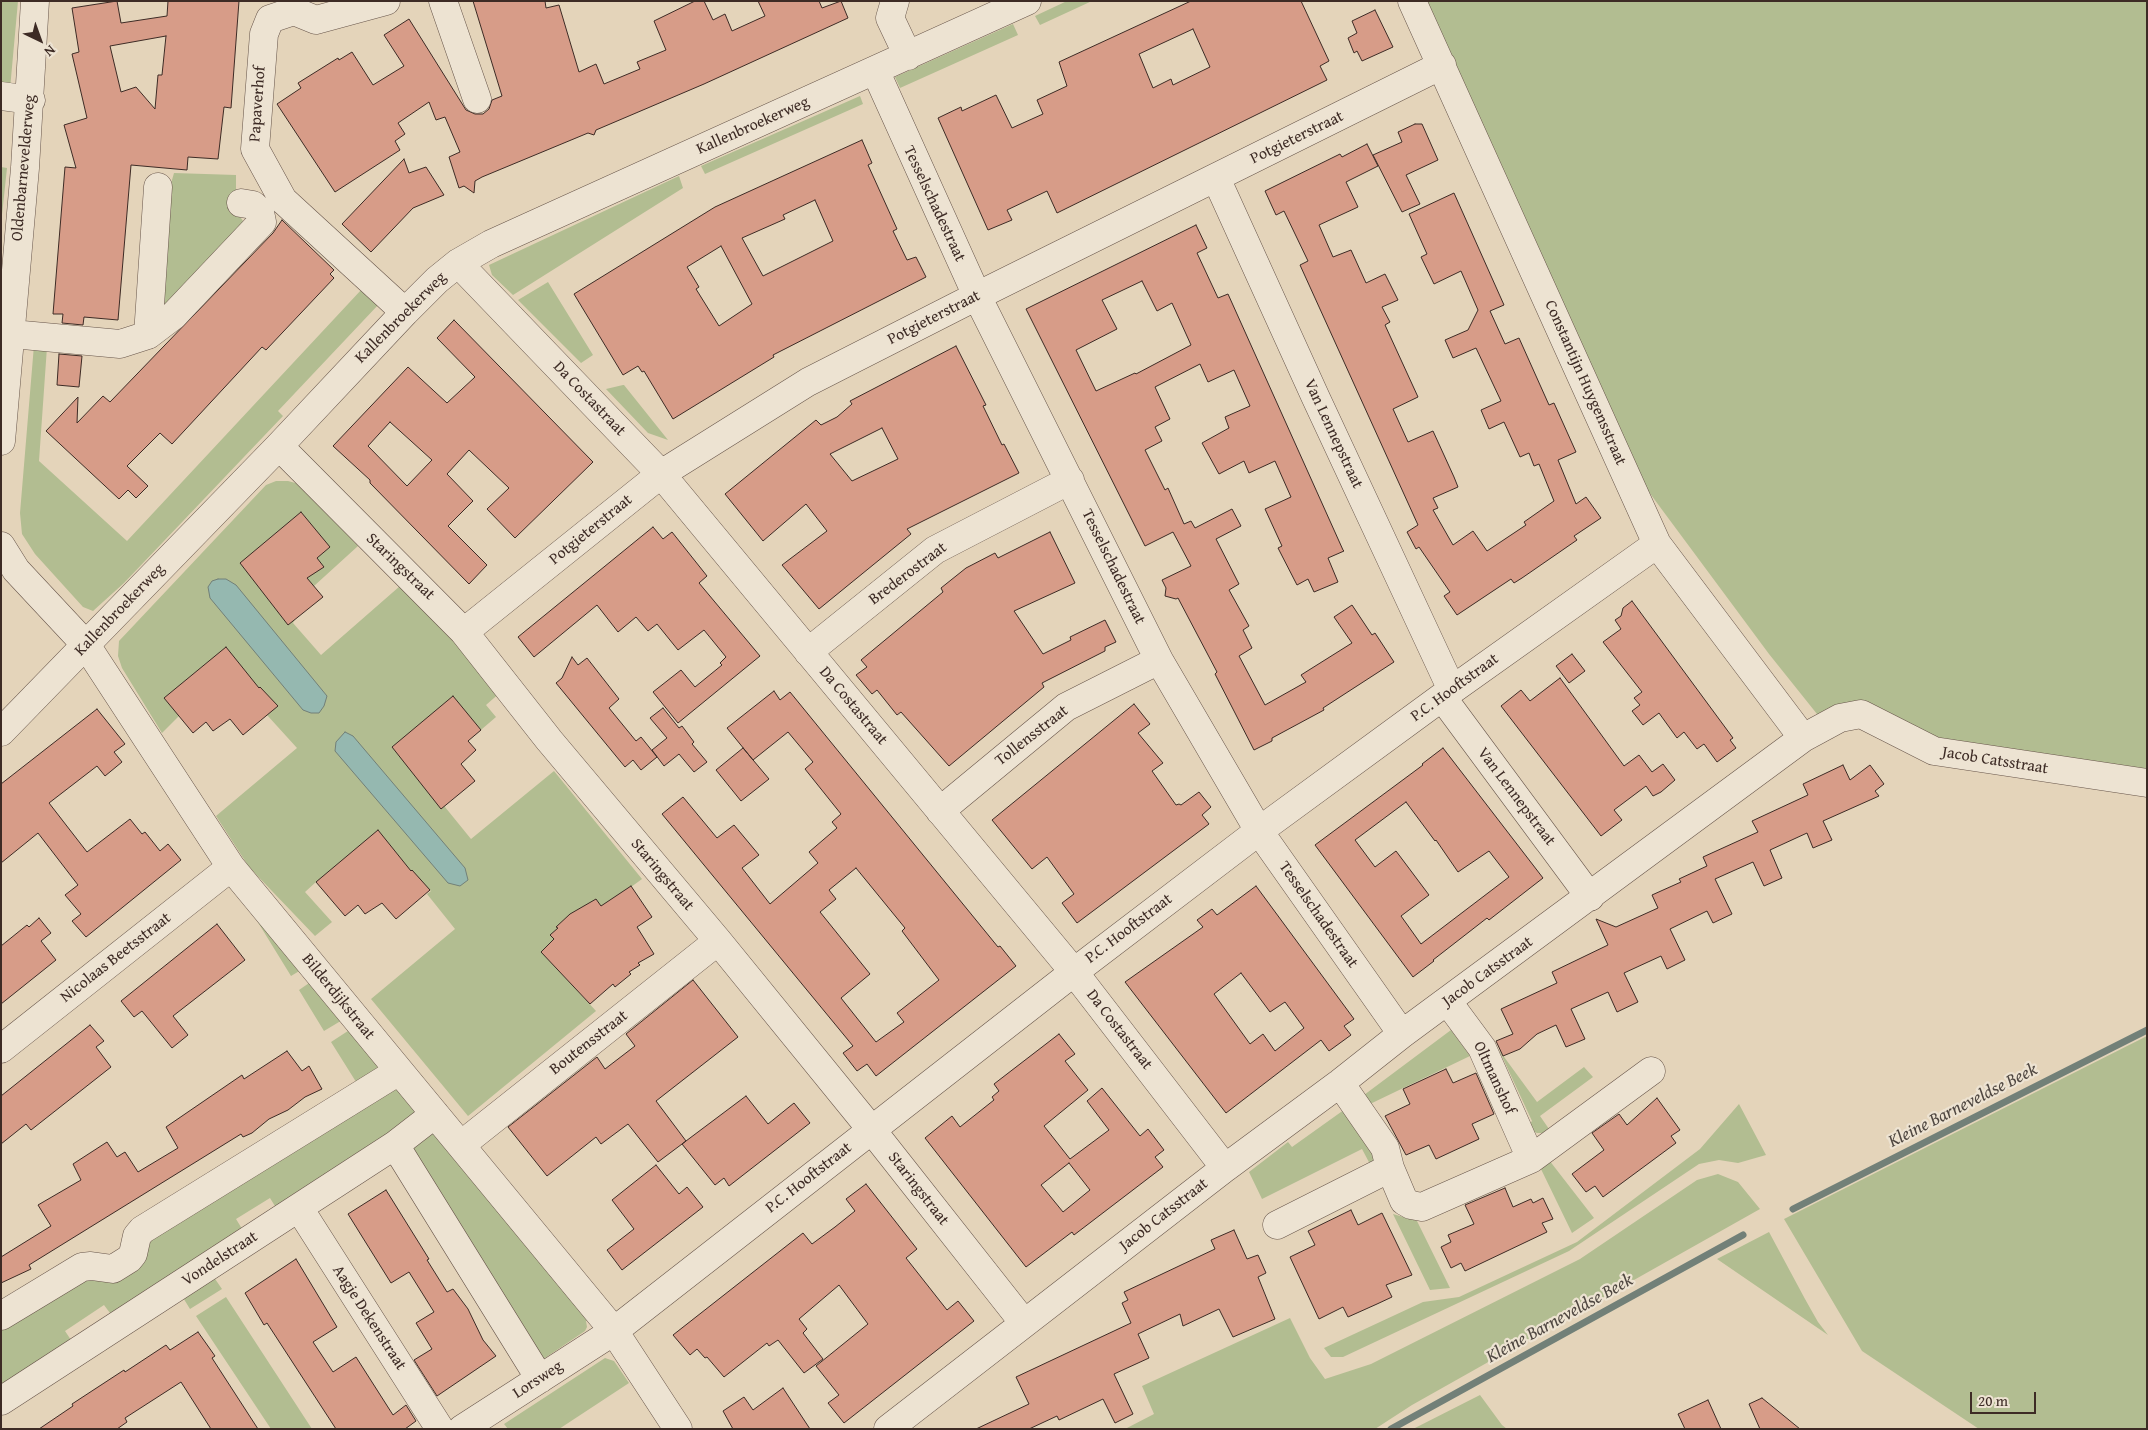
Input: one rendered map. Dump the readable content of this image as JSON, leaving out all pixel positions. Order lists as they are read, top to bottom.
{
  "streets": {
    "street": [
      "Papaverhof",
      "Kallenbroekerweg",
      "Potgieterstraat",
      "Oldenbarnevelderweg",
      "Tesselschadestraat",
      "Constantijn Huygensstraat",
      "Da Costastraat",
      "Van Lennepstraat",
      "Staringstraat",
      "Brederostraat",
      "P.C. Hooftstraat",
      "Tollensstraat",
      "Jacob Catsstraat",
      "Nicolaas Beetsstraat",
      "Bilderdijkstraat",
      "Boutensstraat",
      "Oltmanshof",
      "Vondelstraat",
      "Aagje Dekenstraat",
      "Lorsweg"
    ]
  },
  "crossings": [
    ["Papaverhof", "Kallenbroekerweg"],
    ["Kallenbroekerweg", "Tesselschadestraat"],
    ["Kallenbroekerweg", "Da Costastraat"],
    ["Kallenbroekerweg", "Staringstraat"],
    ["Kallenbroekerweg", "Bilderdijkstraat"],
    ["Potgieterstraat", "Tesselschadestraat"],
    ["Potgieterstraat", "Constantijn Huygensstraat"],
    ["Potgieterstraat", "Da Costastraat"],
    ["Potgieterstraat", "Van Lennepstraat"],
    ["Potgieterstraat", "Staringstraat"],
    ["Tesselschadestraat", "Brederostraat"],
    ["Tesselschadestraat", "P.C. Hooftstraat"],
    ["Tesselschadestraat", "Tollensstraat"],
    ["Tesselschadestraat", "Jacob Catsstraat"],
    ["Constantijn Huygensstraat", "P.C. Hooftstraat"],
    ["Constantijn Huygensstraat", "Jacob Catsstraat"],
    ["Da Costastraat", "Brederostraat"],
    ["Da Costastraat", "P.C. Hooftstraat"],
    ["Da Costastraat", "Tollensstraat"],
    ["Da Costastraat", "Jacob Catsstraat"],
    ["Van Lennepstraat", "P.C. Hooftstraat"],
    ["Van Lennepstraat", "Jacob Catsstraat"],
    ["Staringstraat", "P.C. Hooftstraat"],
    ["Staringstraat", "Jacob Catsstraat"],
    ["Staringstraat", "Boutensstraat"],
    ["P.C. Hooftstraat", "Bilderdijkstraat"],
    ["P.C. Hooftstraat", "Lorsweg"],
    ["Jacob Catsstraat", "Oltmanshof"],
    ["Nicolaas Beetsstraat", "Bilderdijkstraat"],
    ["Bilderdijkstraat", "Boutensstraat"],
    ["Bilderdijkstraat", "Vondelstraat"],
    ["Bilderdijkstraat", "Lorsweg"],
    ["Vondelstraat", "Aagje Dekenstraat"]
  ],
  "water": ["Kleine Barneveldse Beek"],
  "scale_bar": "20 m",
  "north": "bottom right"
}
